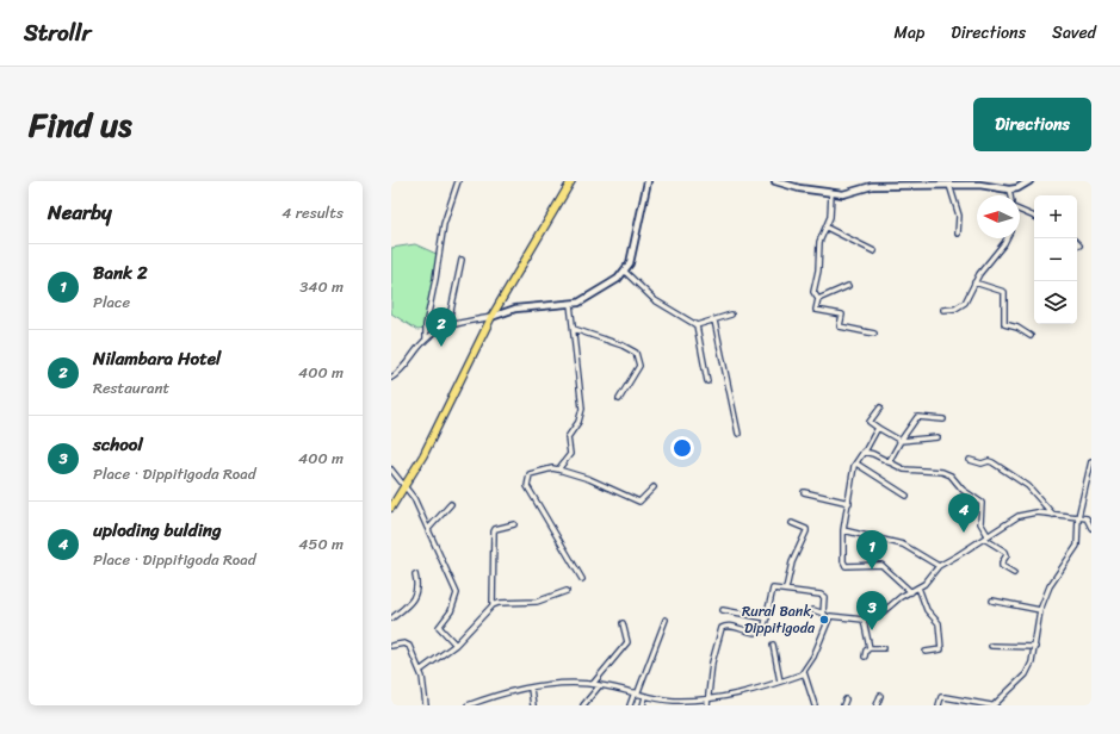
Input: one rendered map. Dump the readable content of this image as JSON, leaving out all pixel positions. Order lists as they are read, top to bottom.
{
  "places": ["Rural Bank, Dippitigoda"],
  "north": "left",
  "page": {
    "header": "Strollr",
    "nav": ["Map", "Directions", "Saved"],
    "title": "Find us",
    "buttons": "Directions",
    "heading": ["Nearby", "4 results"],
    "map_buttons": ["+", "−"],
    "list": [
      {
        "mark": "1",
        "name": "Bank 2",
        "note": "Place",
        "value": "340 m"
      },
      {
        "mark": "2",
        "name": "Nilambara Hotel",
        "note": "Restaurant",
        "value": "400 m"
      },
      {
        "mark": "3",
        "name": "school",
        "note": "Place · Dippitigoda Road",
        "value": "400 m"
      },
      {
        "mark": "4",
        "name": "uploding bulding",
        "note": "Place · Dippitigoda Road",
        "value": "450 m"
      }
    ],
    "pins": [
      "2",
      "4",
      "1",
      "3"
    ]
  }
}
